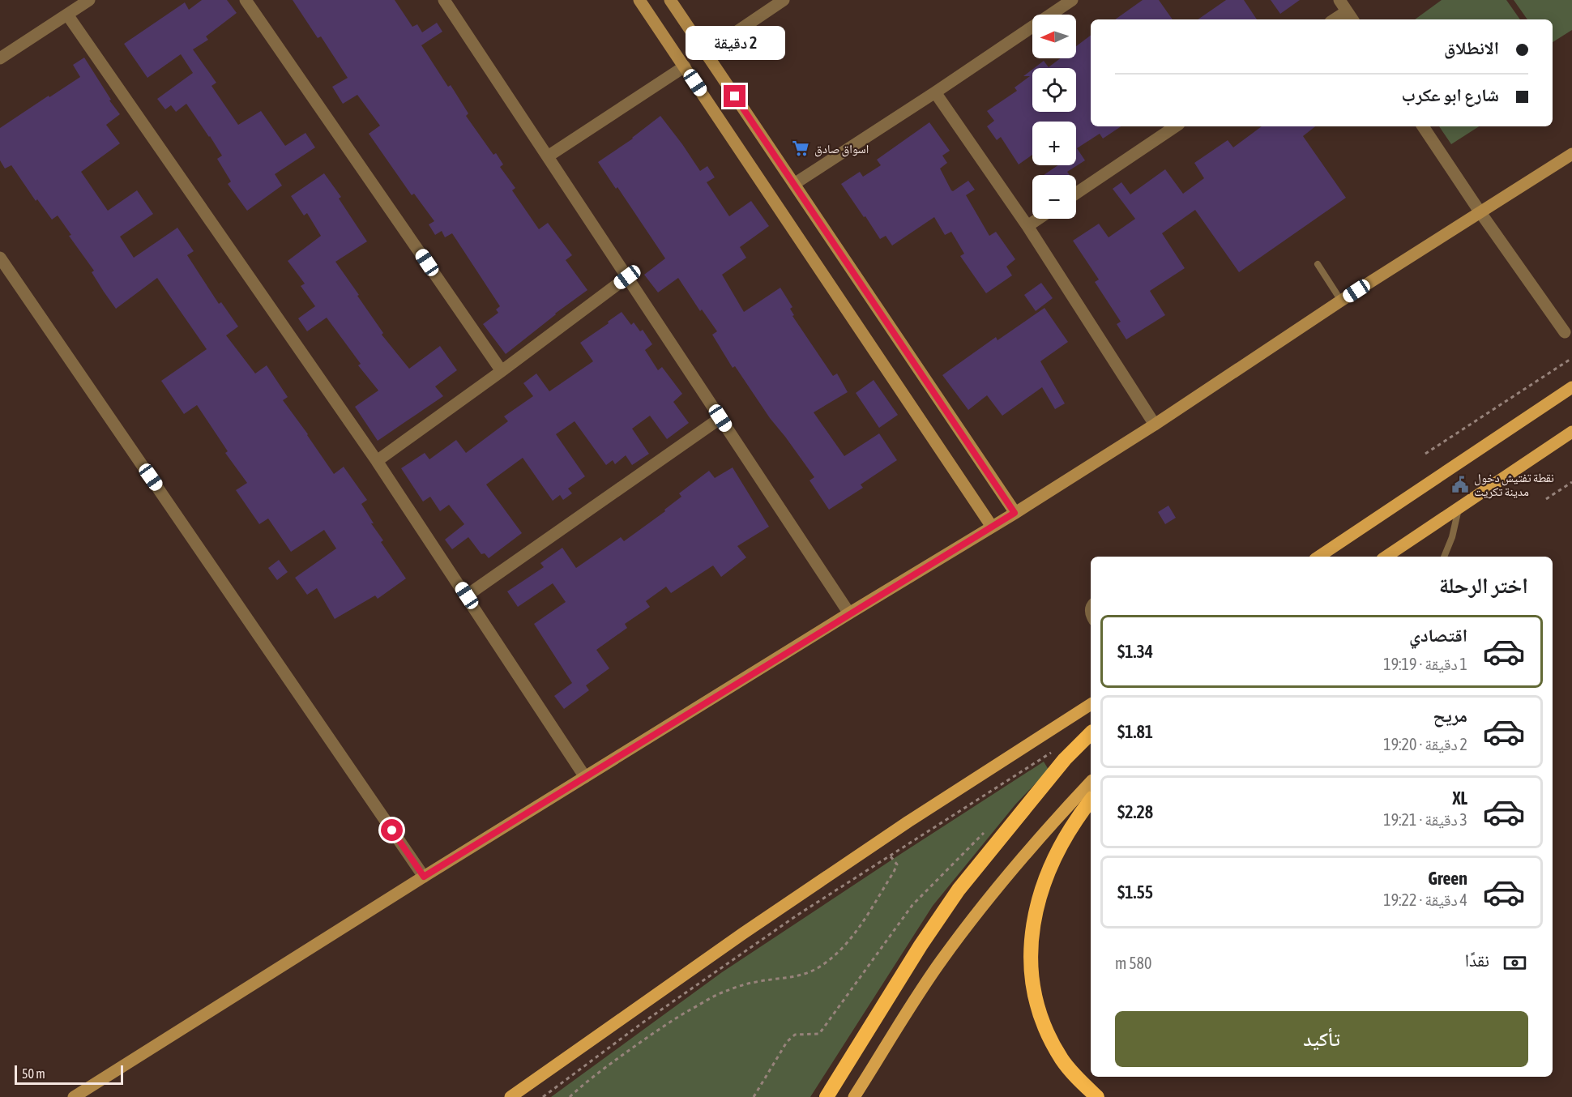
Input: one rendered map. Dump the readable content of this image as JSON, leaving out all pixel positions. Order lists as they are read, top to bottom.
{
  "places": {
    "supermarket": ["اسواق صادق"],
    "public building": ["نقطة تفتيش دخول مدينة تكريت"]
  },
  "scale_bar": "50 m",
  "north": "left",
  "page": {
    "map_buttons": ["+", "−"],
    "banner": ["الانطلاق", "شارع ابو عكرب"],
    "bubble": "2 دقيقة",
    "heading": "اختر الرحلة",
    "list": [
      {
        "name": "اقتصادي",
        "note": "1 دقيقة · 19:19",
        "value": "$1.34"
      },
      {
        "name": "مريح",
        "note": "2 دقيقة · 19:20",
        "value": "$1.81"
      },
      {
        "name": "XL",
        "note": "3 دقيقة · 19:21",
        "value": "$2.28"
      },
      {
        "name": "Green",
        "note": "4 دقيقة · 19:22",
        "value": "$1.55"
      }
    ],
    "pay": ["نقدًا", "580 m"],
    "buttons": "تأكيد",
    "scale": "50 m"
  }
}
